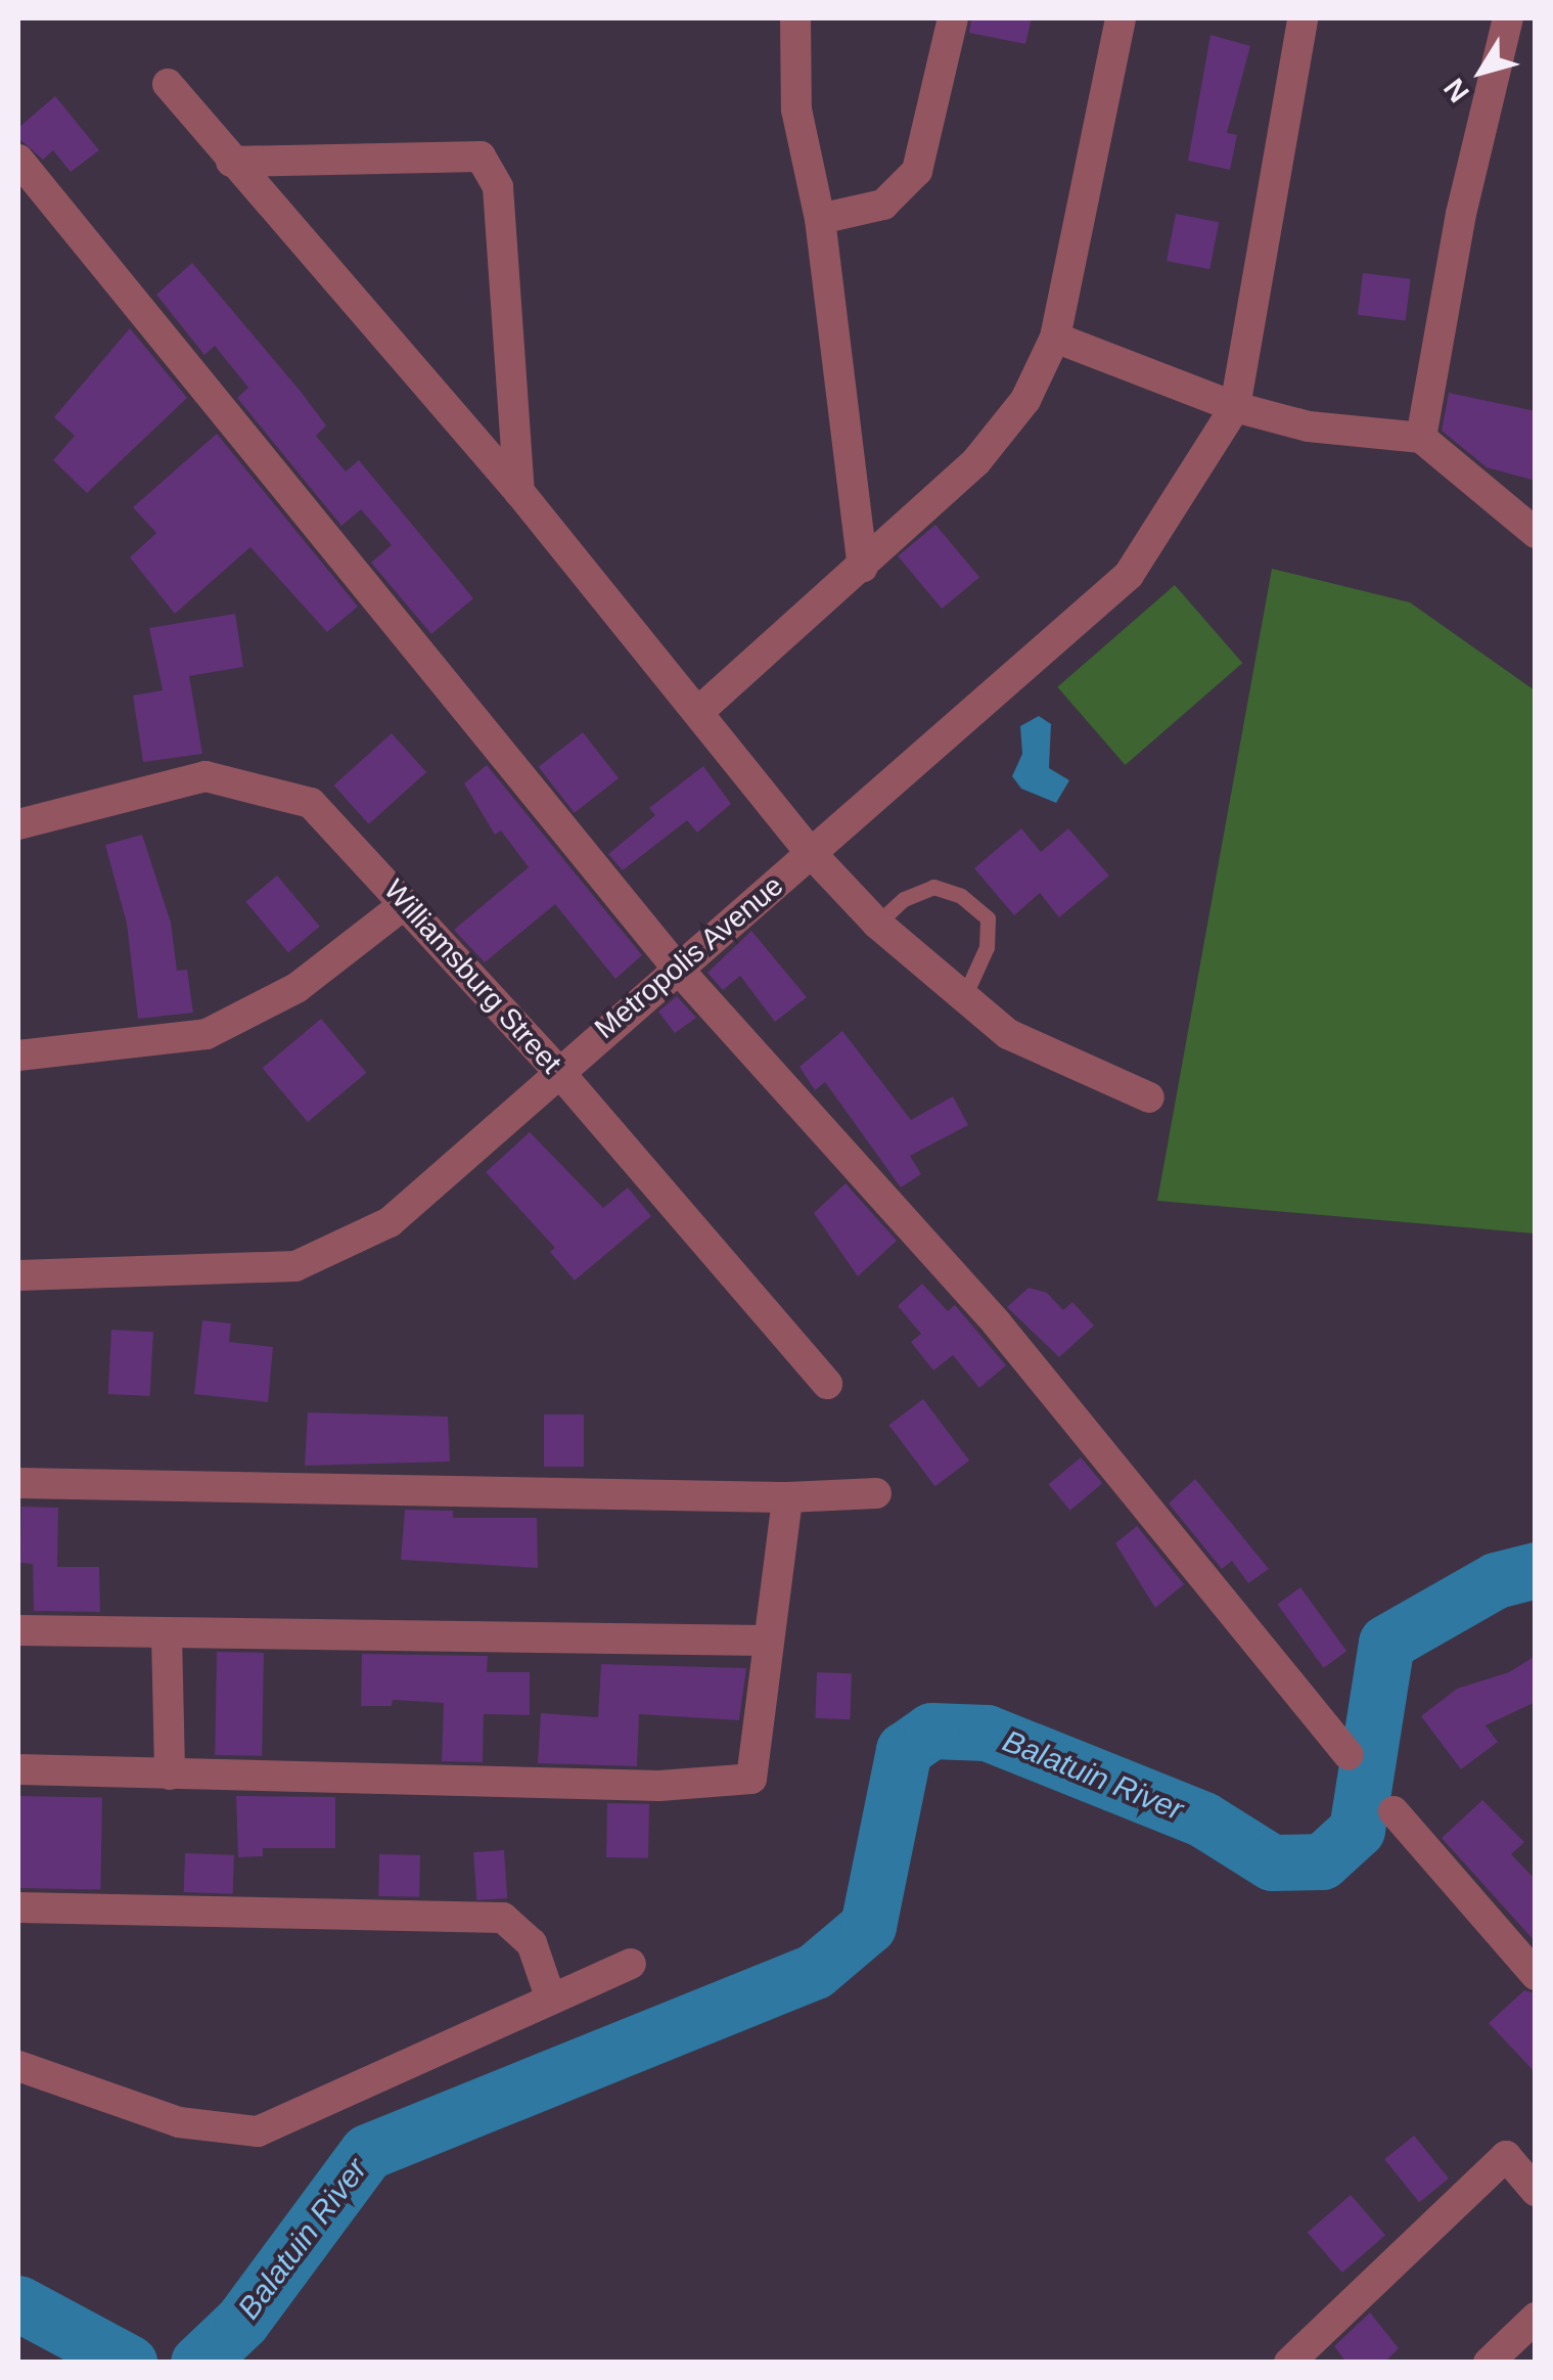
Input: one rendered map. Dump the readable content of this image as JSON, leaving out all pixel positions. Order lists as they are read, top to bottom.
{
  "streets": {
    "street": ["Metropolis Avenue", "Williamsburg Street"]
  },
  "crossings": [
    ["Metropolis Avenue", "Williamsburg Street"]
  ],
  "water": ["Balatuin River"],
  "north": "bottom left"
}
